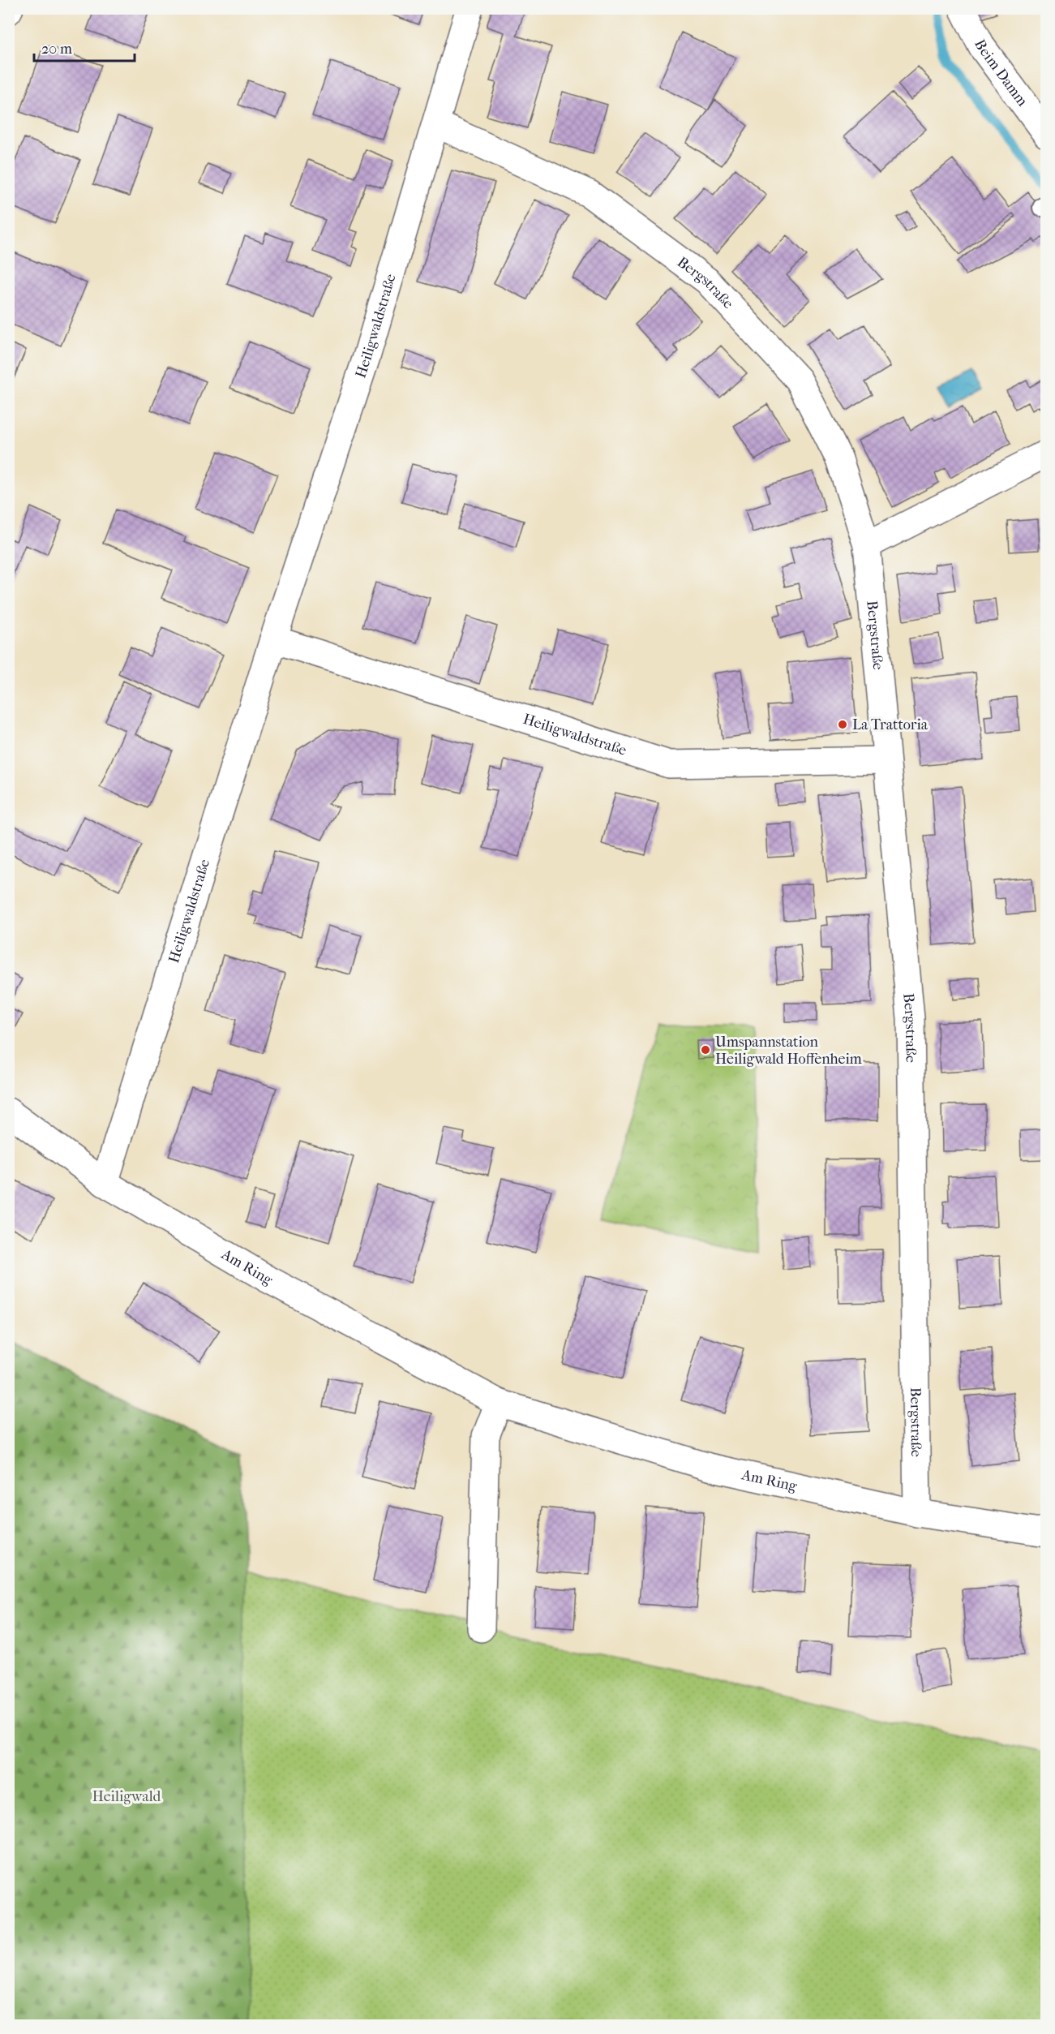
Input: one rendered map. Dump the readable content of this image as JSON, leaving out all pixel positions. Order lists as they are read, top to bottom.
{
  "streets": {
    "street": [
      "Beim Damm",
      "Bergstraße",
      "Heiligwaldstraße",
      "Am Ring"
    ]
  },
  "crossings": [
    ["Bergstraße", "Heiligwaldstraße"],
    ["Bergstraße", "Am Ring"],
    ["Heiligwaldstraße", "Am Ring"]
  ],
  "parks": ["Heiligwald"],
  "places": ["La Trattoria", "Umspannstation Heiligwald Hoffenheim"],
  "scale_bar": "20 m"
}
